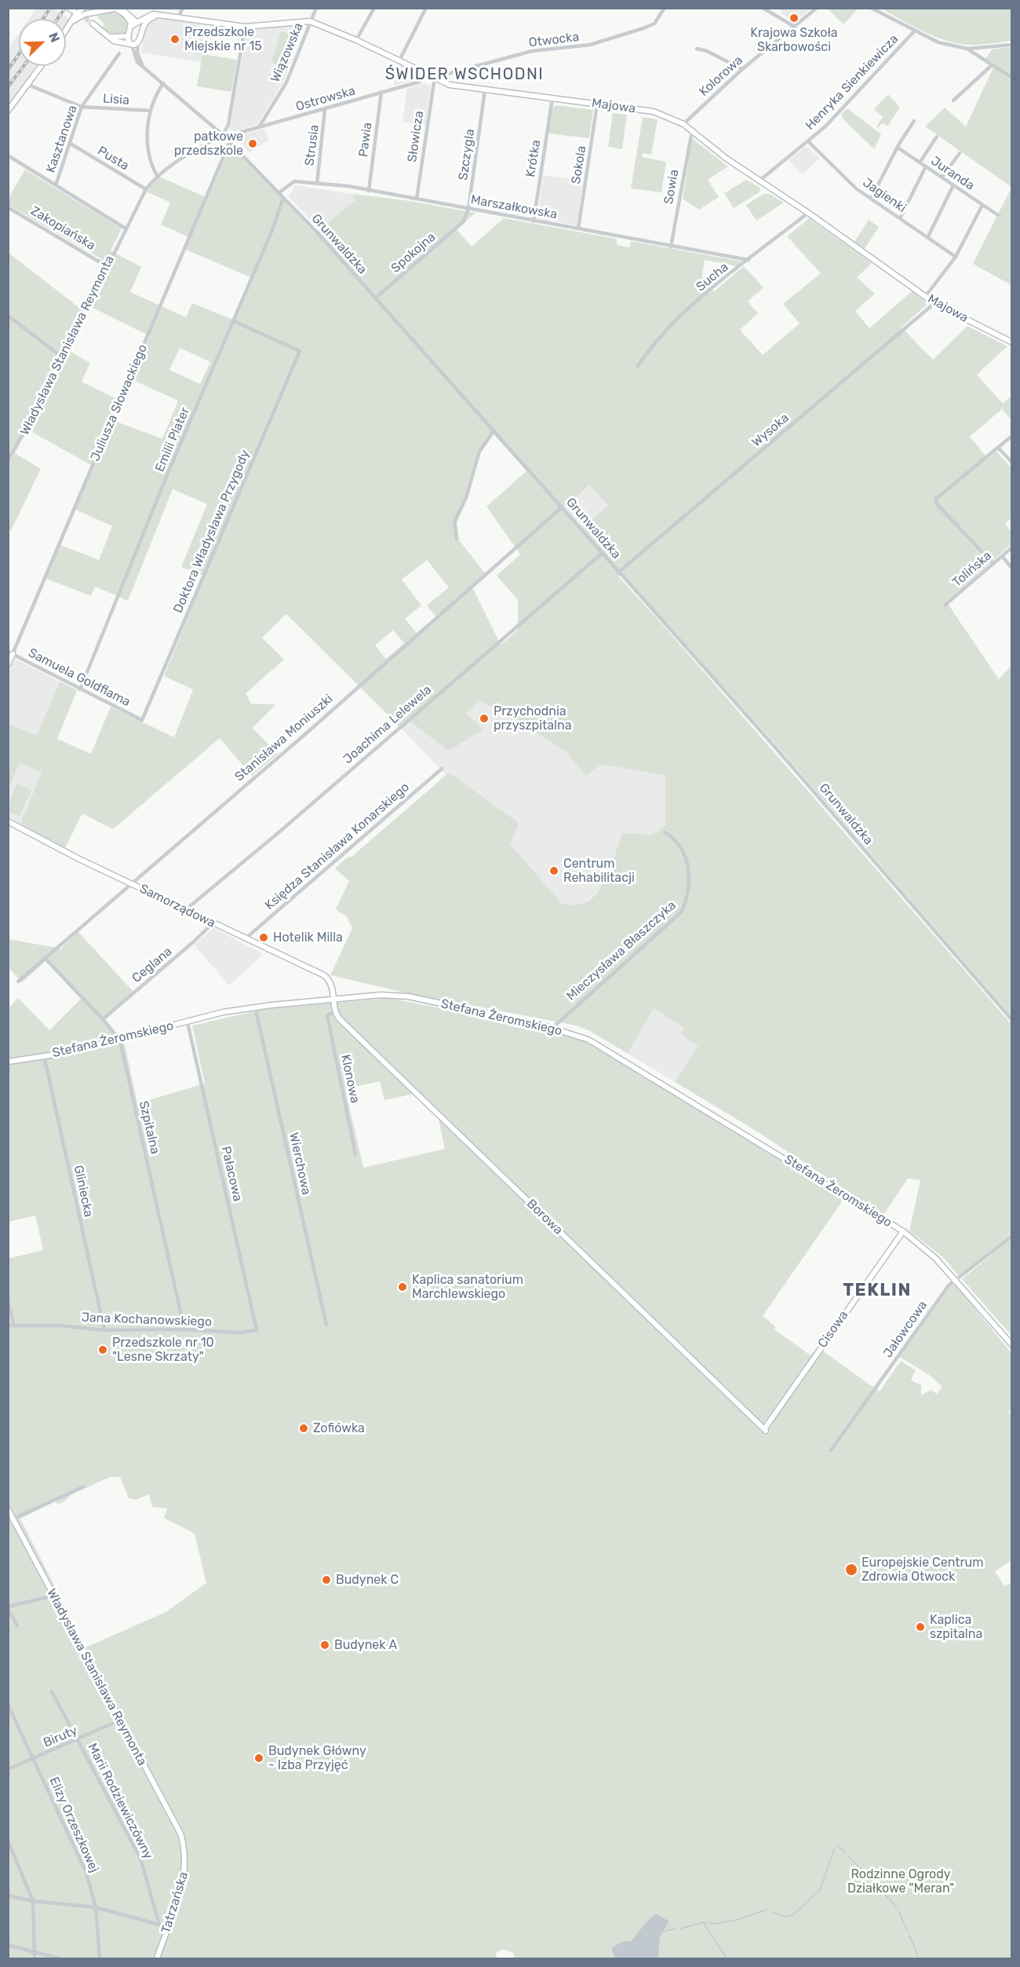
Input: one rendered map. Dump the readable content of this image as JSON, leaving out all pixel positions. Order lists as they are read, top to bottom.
{
  "streets": {
    "street": [
      "Otwocka",
      "Wiązowska",
      "Kolorowa",
      "Henryka Sienkiewicza",
      "Ostrowska",
      "Lisia",
      "Majowa",
      "Słowicza",
      "Kasztanowa",
      "Pawia",
      "Strusia",
      "Szczygla",
      "Pusta",
      "Krótka",
      "Sokola",
      "Juranda",
      "Sowia",
      "Jagienki",
      "Marszałkowska",
      "Zakopiańska",
      "Grunwaldzka",
      "Spokojna",
      "Sucha",
      "Władysława Stanisława Reymonta",
      "Juliusza Słowackiego",
      "Wysoka",
      "Emilii Plater",
      "Doktora Władysława Przygody",
      "Tolińska",
      "Samuela Goldflama",
      "Joachima Lelewela",
      "Stanisława Moniuszki",
      "Księdza Stanisława Konarskiego",
      "Samorządowa",
      "Mieczysława Błaszczyka",
      "Ceglana",
      "Stefana Żeromskiego",
      "Klonowa",
      "Szpitalna",
      "Wierchowa",
      "Pałacowa",
      "Gliniecka",
      "Borowa",
      "Jana Kochanowskiego",
      "Cisowa",
      "Jałowcowa",
      "Biruty",
      "Marii Rodziewiczówny",
      "Elizy Orzeszkowej",
      "Tatrzańska"
    ]
  },
  "crossings": [
    ["Otwocka", "Majowa"],
    ["Otwocka", "Słowicza"],
    ["Wiązowska", "Ostrowska"],
    ["Wiązowska", "Majowa"],
    ["Kolorowa", "Majowa"],
    ["Henryka Sienkiewicza", "Majowa"],
    ["Henryka Sienkiewicza", "Jagienki"],
    ["Ostrowska", "Majowa"],
    ["Ostrowska", "Pawia"],
    ["Ostrowska", "Strusia"],
    ["Ostrowska", "Grunwaldzka"],
    ["Ostrowska", "Juliusza Słowackiego"],
    ["Lisia", "Kasztanowa"],
    ["Majowa", "Słowicza"],
    ["Majowa", "Szczygla"],
    ["Majowa", "Krótka"],
    ["Majowa", "Sokola"],
    ["Majowa", "Sowia"],
    ["Majowa", "Sucha"],
    ["Majowa", "Wysoka"],
    ["Słowicza", "Marszałkowska"],
    ["Kasztanowa", "Pusta"],
    ["Pawia", "Marszałkowska"],
    ["Strusia", "Marszałkowska"],
    ["Szczygla", "Marszałkowska"],
    ["Szczygla", "Spokojna"],
    ["Pusta", "Władysława Stanisława Reymonta"],
    ["Krótka", "Marszałkowska"],
    ["Sokola", "Marszałkowska"],
    ["Sowia", "Marszałkowska"],
    ["Marszałkowska", "Grunwaldzka"],
    ["Marszałkowska", "Sucha"],
    ["Zakopiańska", "Władysława Stanisława Reymonta"],
    ["Grunwaldzka", "Spokojna"],
    ["Grunwaldzka", "Władysława Stanisława Reymonta"],
    ["Grunwaldzka", "Juliusza Słowackiego"],
    ["Grunwaldzka", "Wysoka"],
    ["Grunwaldzka", "Emilii Plater"],
    ["Grunwaldzka", "Joachima Lelewela"],
    ["Grunwaldzka", "Stanisława Moniuszki"],
    ["Władysława Stanisława Reymonta", "Biruty"],
    ["Władysława Stanisława Reymonta", "Tatrzańska"],
    ["Juliusza Słowackiego", "Samuela Goldflama"],
    ["Emilii Plater", "Doktora Władysława Przygody"],
    ["Emilii Plater", "Samuela Goldflama"],
    ["Doktora Władysława Przygody", "Samuela Goldflama"],
    ["Joachima Lelewela", "Samorządowa"],
    ["Stanisława Moniuszki", "Samorządowa"],
    ["Stanisława Moniuszki", "Szpitalna"],
    ["Księdza Stanisława Konarskiego", "Samorządowa"],
    ["Samorządowa", "Ceglana"],
    ["Samorządowa", "Stefana Żeromskiego"],
    ["Mieczysława Błaszczyka", "Stefana Żeromskiego"],
    ["Ceglana", "Szpitalna"],
    ["Stefana Żeromskiego", "Szpitalna"],
    ["Stefana Żeromskiego", "Wierchowa"],
    ["Stefana Żeromskiego", "Pałacowa"],
    ["Stefana Żeromskiego", "Gliniecka"],
    ["Stefana Żeromskiego", "Cisowa"],
    ["Stefana Żeromskiego", "Jałowcowa"],
    ["Klonowa", "Borowa"],
    ["Szpitalna", "Jana Kochanowskiego"],
    ["Pałacowa", "Jana Kochanowskiego"],
    ["Gliniecka", "Jana Kochanowskiego"],
    ["Borowa", "Cisowa"],
    ["Biruty", "Marii Rodziewiczówny"],
    ["Biruty", "Elizy Orzeszkowej"]
  ],
  "districts": ["ŚWIDER WSCHODNI", "TEKLIN"],
  "parks": ["Rodzinne Ogrody Działkowe \"Meran\""],
  "places": [
    "Krajowa Szkoła Skarbowości",
    "Przedszkole Miejskie nr 15",
    "patkowe przedszkole",
    "Przychodnia przyszpitalna",
    "Centrum Rehabilitacji",
    "Hotelik Milla",
    "Kaplica sanatorium Marchlewskiego",
    "Przedszkole nr 10 \"Lesne Skrzaty\"",
    "Zofiówka",
    "Europejskie Centrum Zdrowia Otwock",
    "Budynek C",
    "Kaplica szpitalna",
    "Budynek A",
    "Budynek Główny - Izba Przyjęć"
  ],
  "north": "top right"
}
